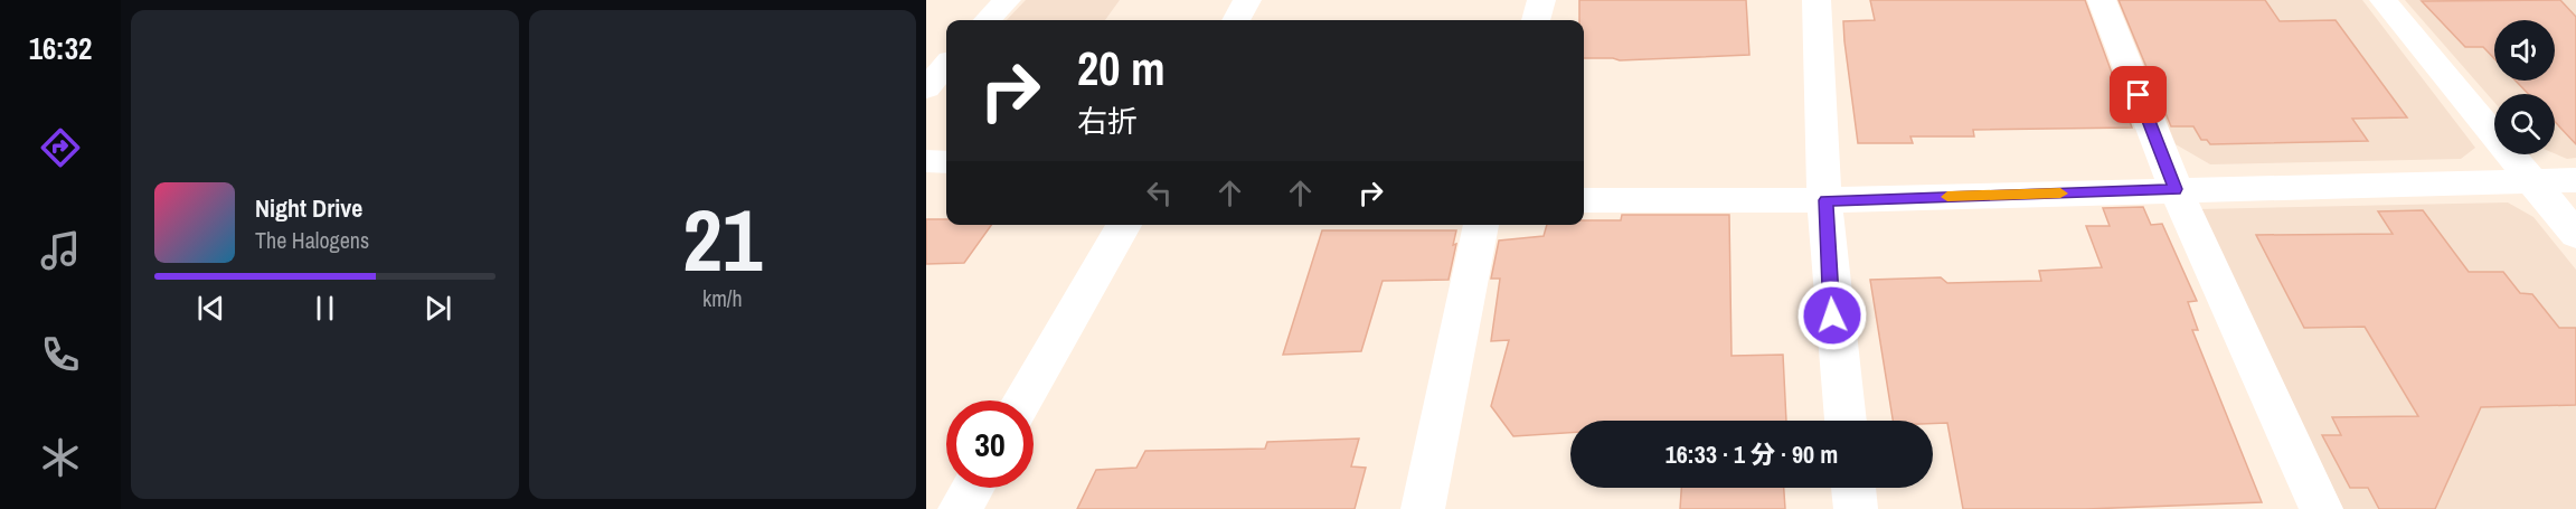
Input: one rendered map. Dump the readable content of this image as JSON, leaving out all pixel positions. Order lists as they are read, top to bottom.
{
  "page": {
    "tabs": "16:32",
    "tile": ["21", "km/h"],
    "turn": ["20 m", "右折"],
    "song": ["Night Drive", "The Halogens"],
    "limit": "30",
    "trip": "16:33 · 1 分 · 90 m"
  }
}
